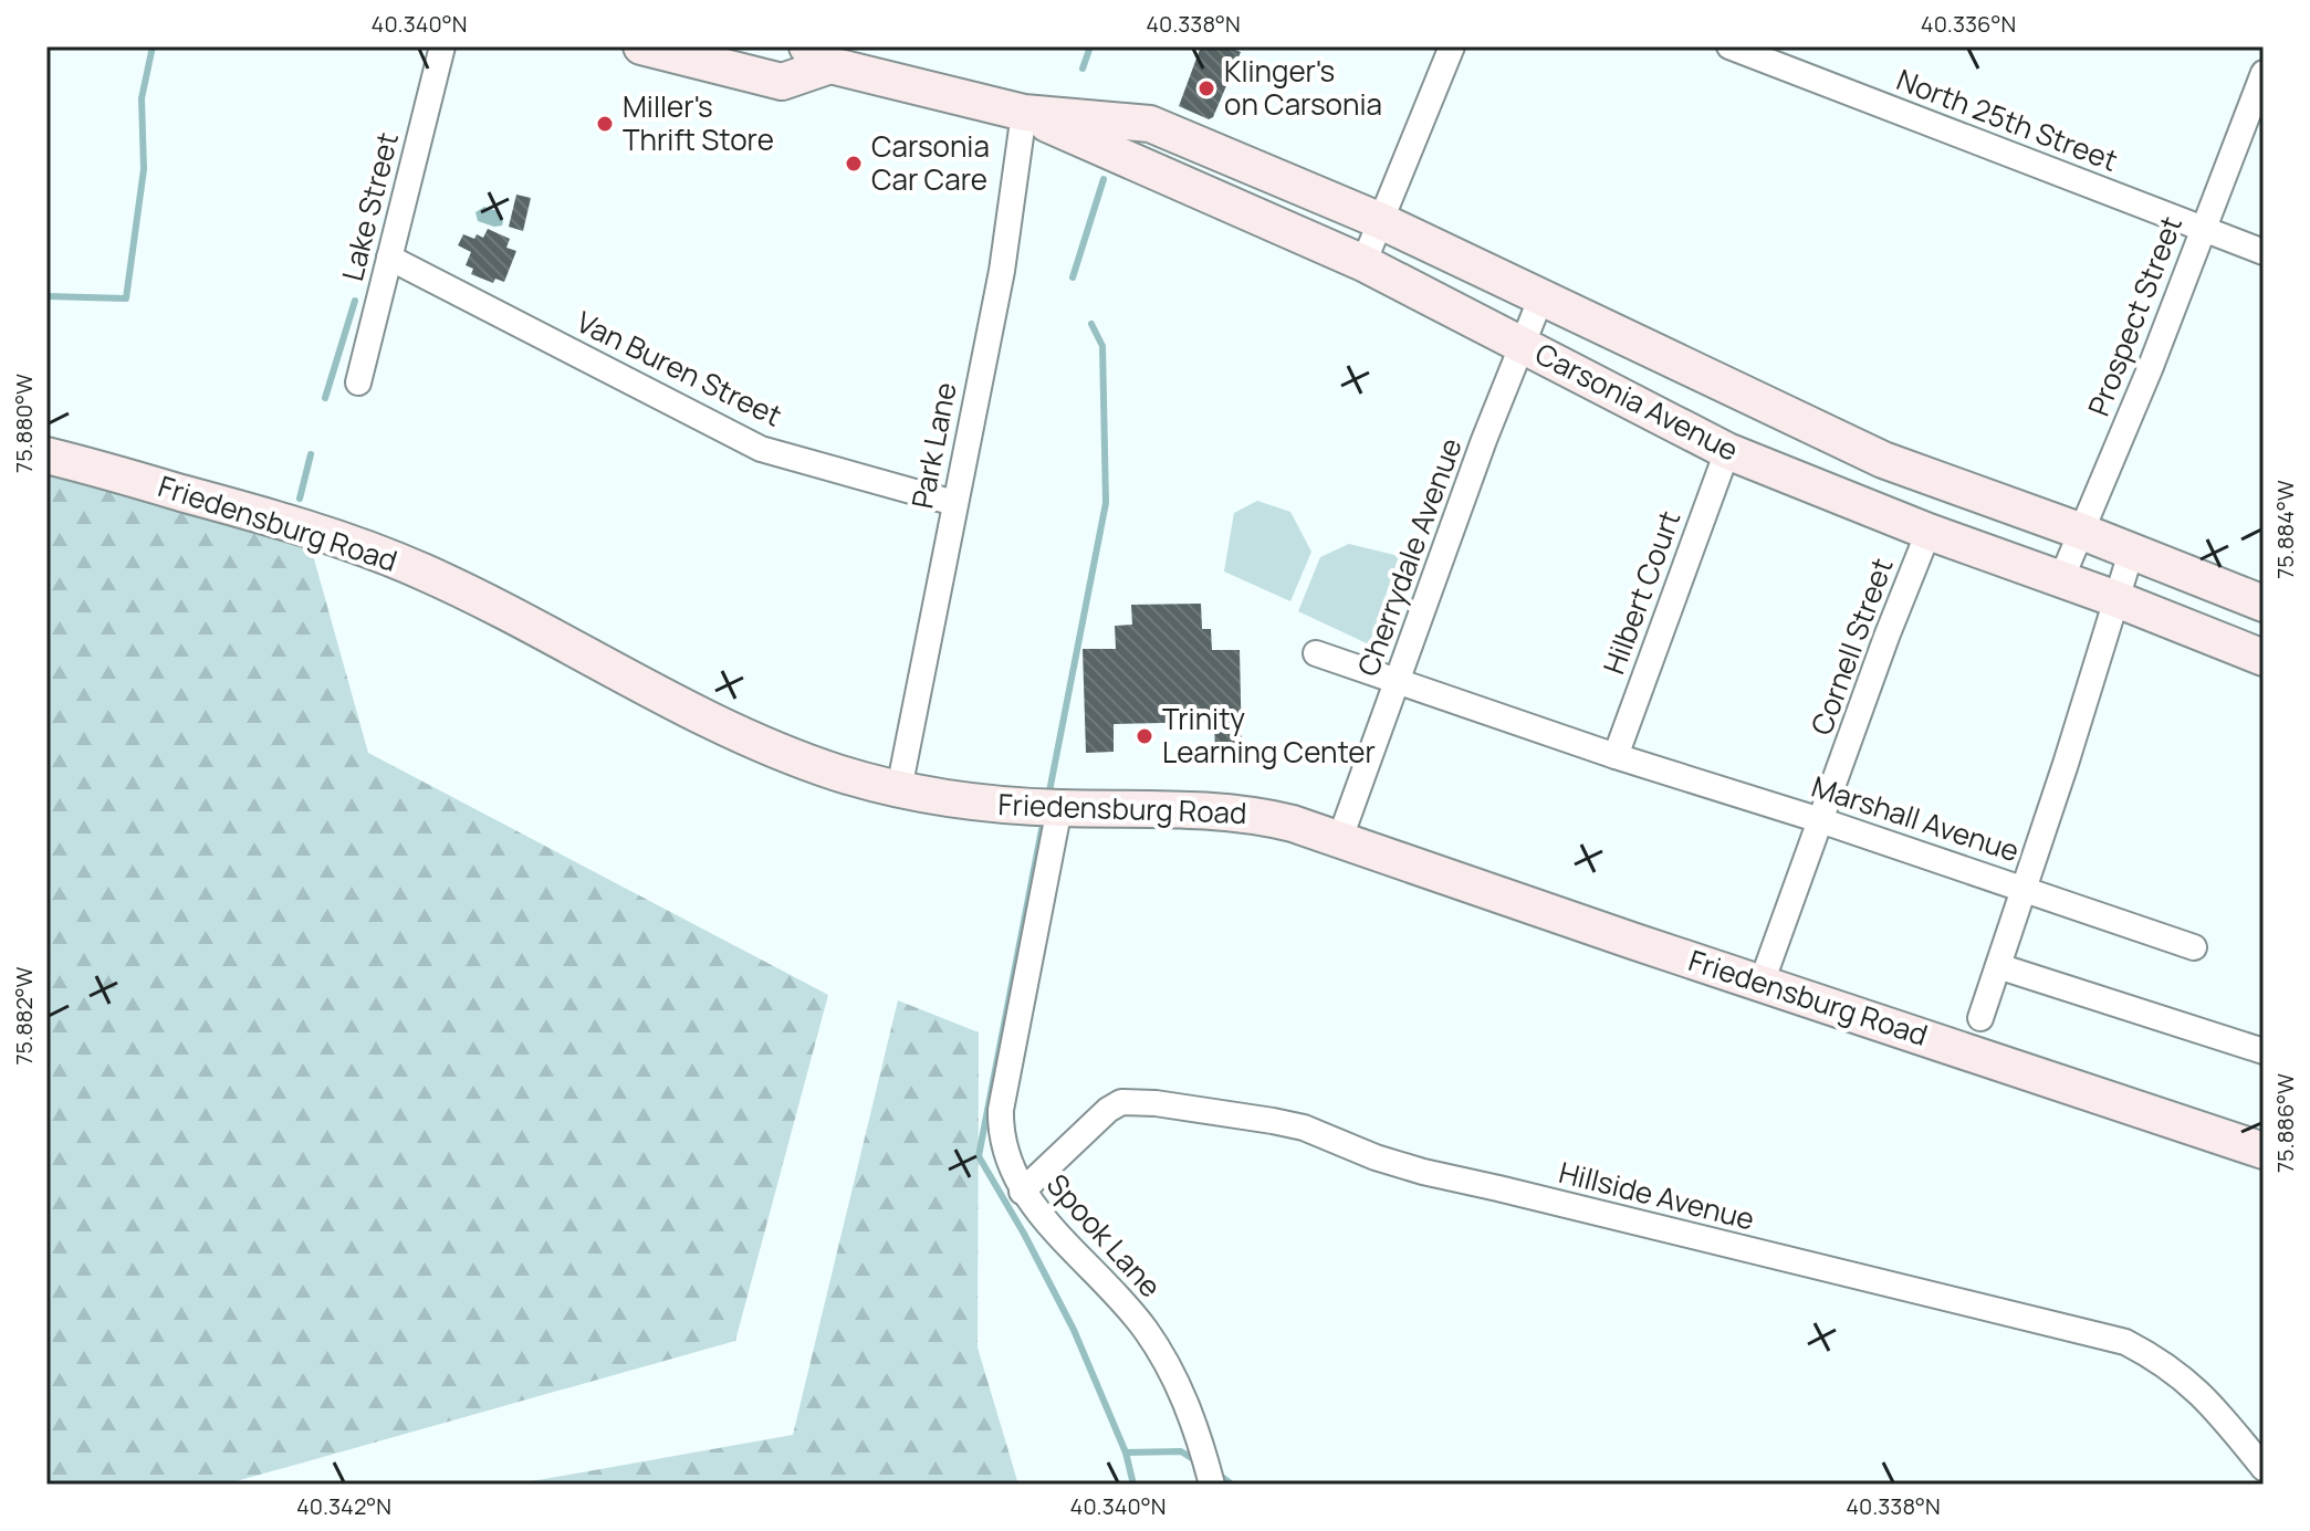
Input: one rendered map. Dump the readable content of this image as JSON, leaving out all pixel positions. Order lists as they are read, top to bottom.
{
  "streets": {
    "street": [
      "North 25th Street",
      "Lake Street",
      "Prospect Street",
      "Van Buren Street",
      "Carsonia Avenue",
      "Park Lane",
      "Friedensburg Road",
      "Cherrydale Avenue",
      "Hilbert Court",
      "Cornell Street",
      "Marshall Avenue",
      "Hillside Avenue",
      "Spook Lane"
    ]
  },
  "crossings": [
    ["North 25th Street", "Prospect Street"],
    ["Lake Street", "Van Buren Street"],
    ["Prospect Street", "Carsonia Avenue"],
    ["Van Buren Street", "Park Lane"],
    ["Carsonia Avenue", "Park Lane"],
    ["Carsonia Avenue", "Cherrydale Avenue"],
    ["Carsonia Avenue", "Hilbert Court"],
    ["Carsonia Avenue", "Cornell Street"],
    ["Park Lane", "Friedensburg Road"],
    ["Friedensburg Road", "Cherrydale Avenue"],
    ["Friedensburg Road", "Cornell Street"],
    ["Friedensburg Road", "Spook Lane"],
    ["Cherrydale Avenue", "Marshall Avenue"],
    ["Hilbert Court", "Marshall Avenue"],
    ["Cornell Street", "Marshall Avenue"],
    ["Hillside Avenue", "Spook Lane"]
  ],
  "places": [
    "Klinger's on Carsonia",
    "Miller's Thrift Store",
    "Carsonia Car Care",
    "Trinity Learning Center"
  ],
  "coordinates": [
    "40.340°N",
    "40.338°N",
    "40.336°N",
    "75.880°W",
    "75.884°W",
    "75.882°W",
    "75.886°W",
    "40.342°N"
  ]
}
